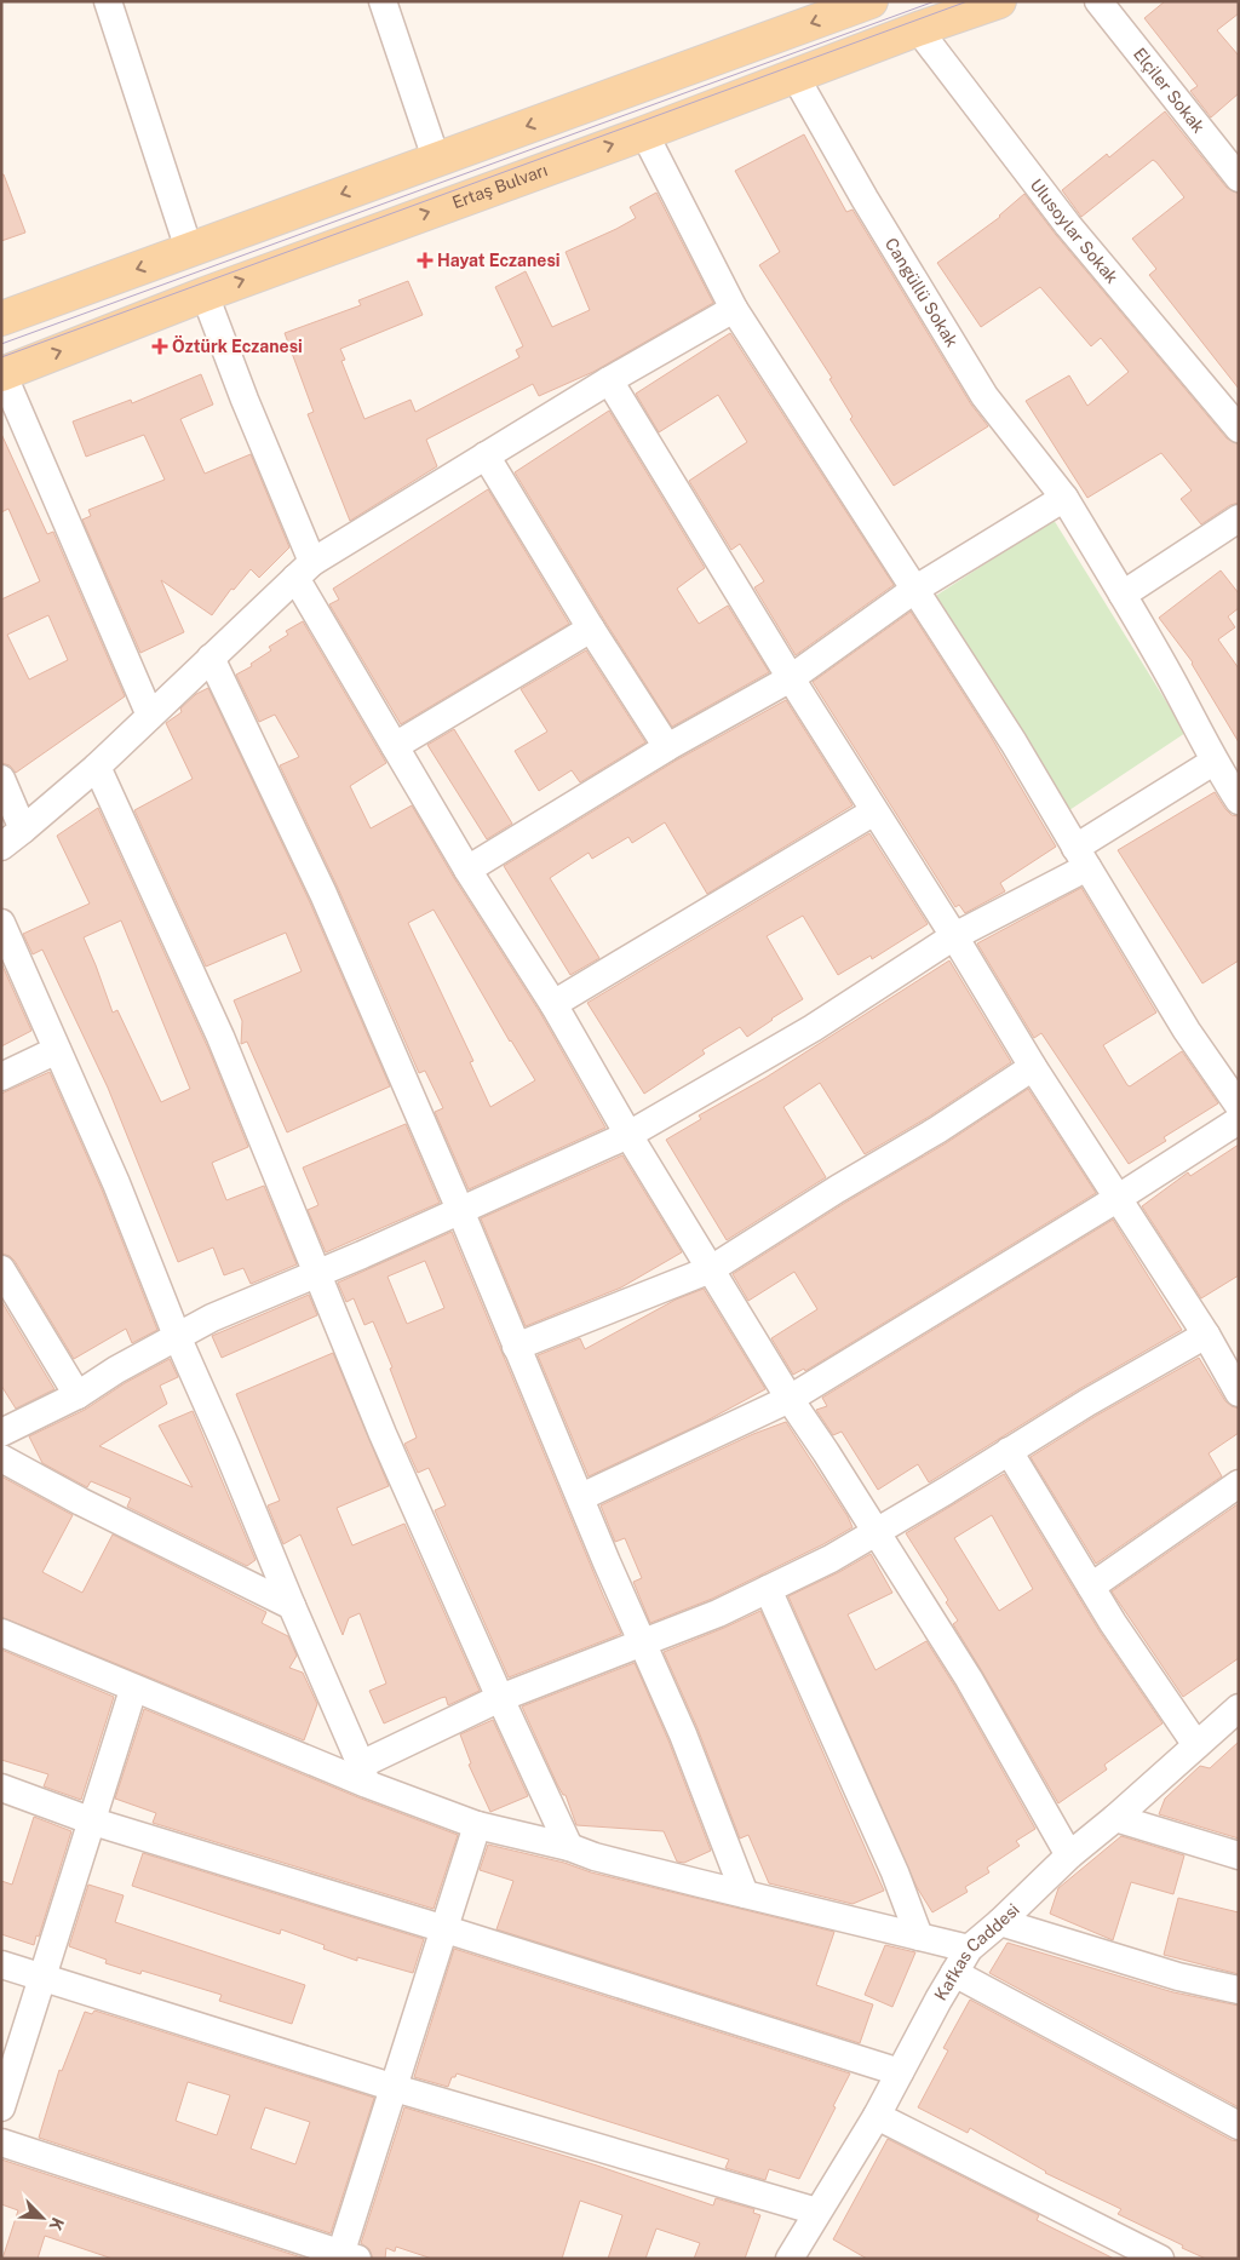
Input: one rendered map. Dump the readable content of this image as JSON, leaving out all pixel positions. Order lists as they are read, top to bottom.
{
  "streets": {
    "main road": ["Ertaş Bulvarı"],
    "street": [
      "Elçiler Sokak",
      "Ulusoylar Sokak",
      "Cangüllü Sokak",
      "Kafkas Caddesi"
    ]
  },
  "crossings": [
    ["Ertaş Bulvarı", "Ulusoylar Sokak"],
    ["Ertaş Bulvarı", "Cangüllü Sokak"]
  ],
  "places": {
    "health": ["Hayat Eczanesi", "Öztürk Eczanesi"]
  },
  "north": "bottom right"
}
